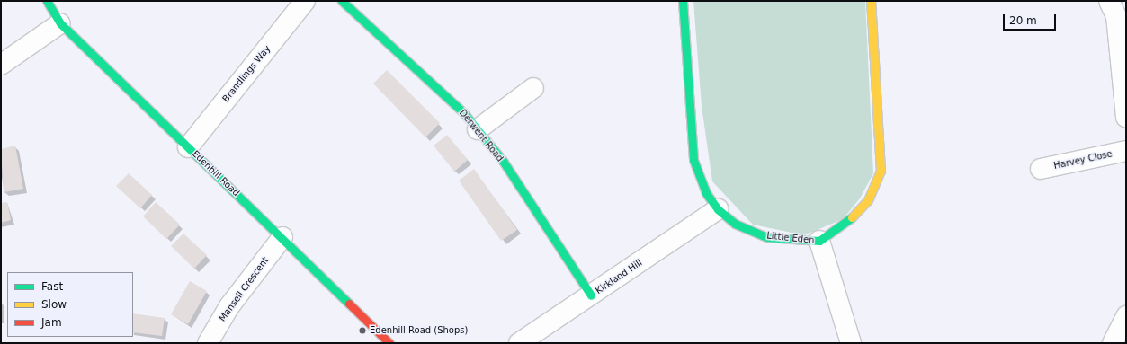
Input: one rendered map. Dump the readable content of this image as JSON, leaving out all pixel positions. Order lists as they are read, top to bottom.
{
  "streets": {
    "street": [
      "Brandlings Way",
      "Derwent Road",
      "Harvey Close",
      "Edenhill Road",
      "Little Eden",
      "Kirkland Hill",
      "Mansell Crescent"
    ]
  },
  "crossings": [
    ["Brandlings Way", "Edenhill Road"],
    ["Derwent Road", "Kirkland Hill"],
    ["Edenhill Road", "Mansell Crescent"],
    ["Little Eden", "Kirkland Hill"]
  ],
  "places": ["Edenhill Road (Shops)"],
  "legend": ["Fast", "Slow", "Jam"],
  "scale_bar": "20 m"
}
